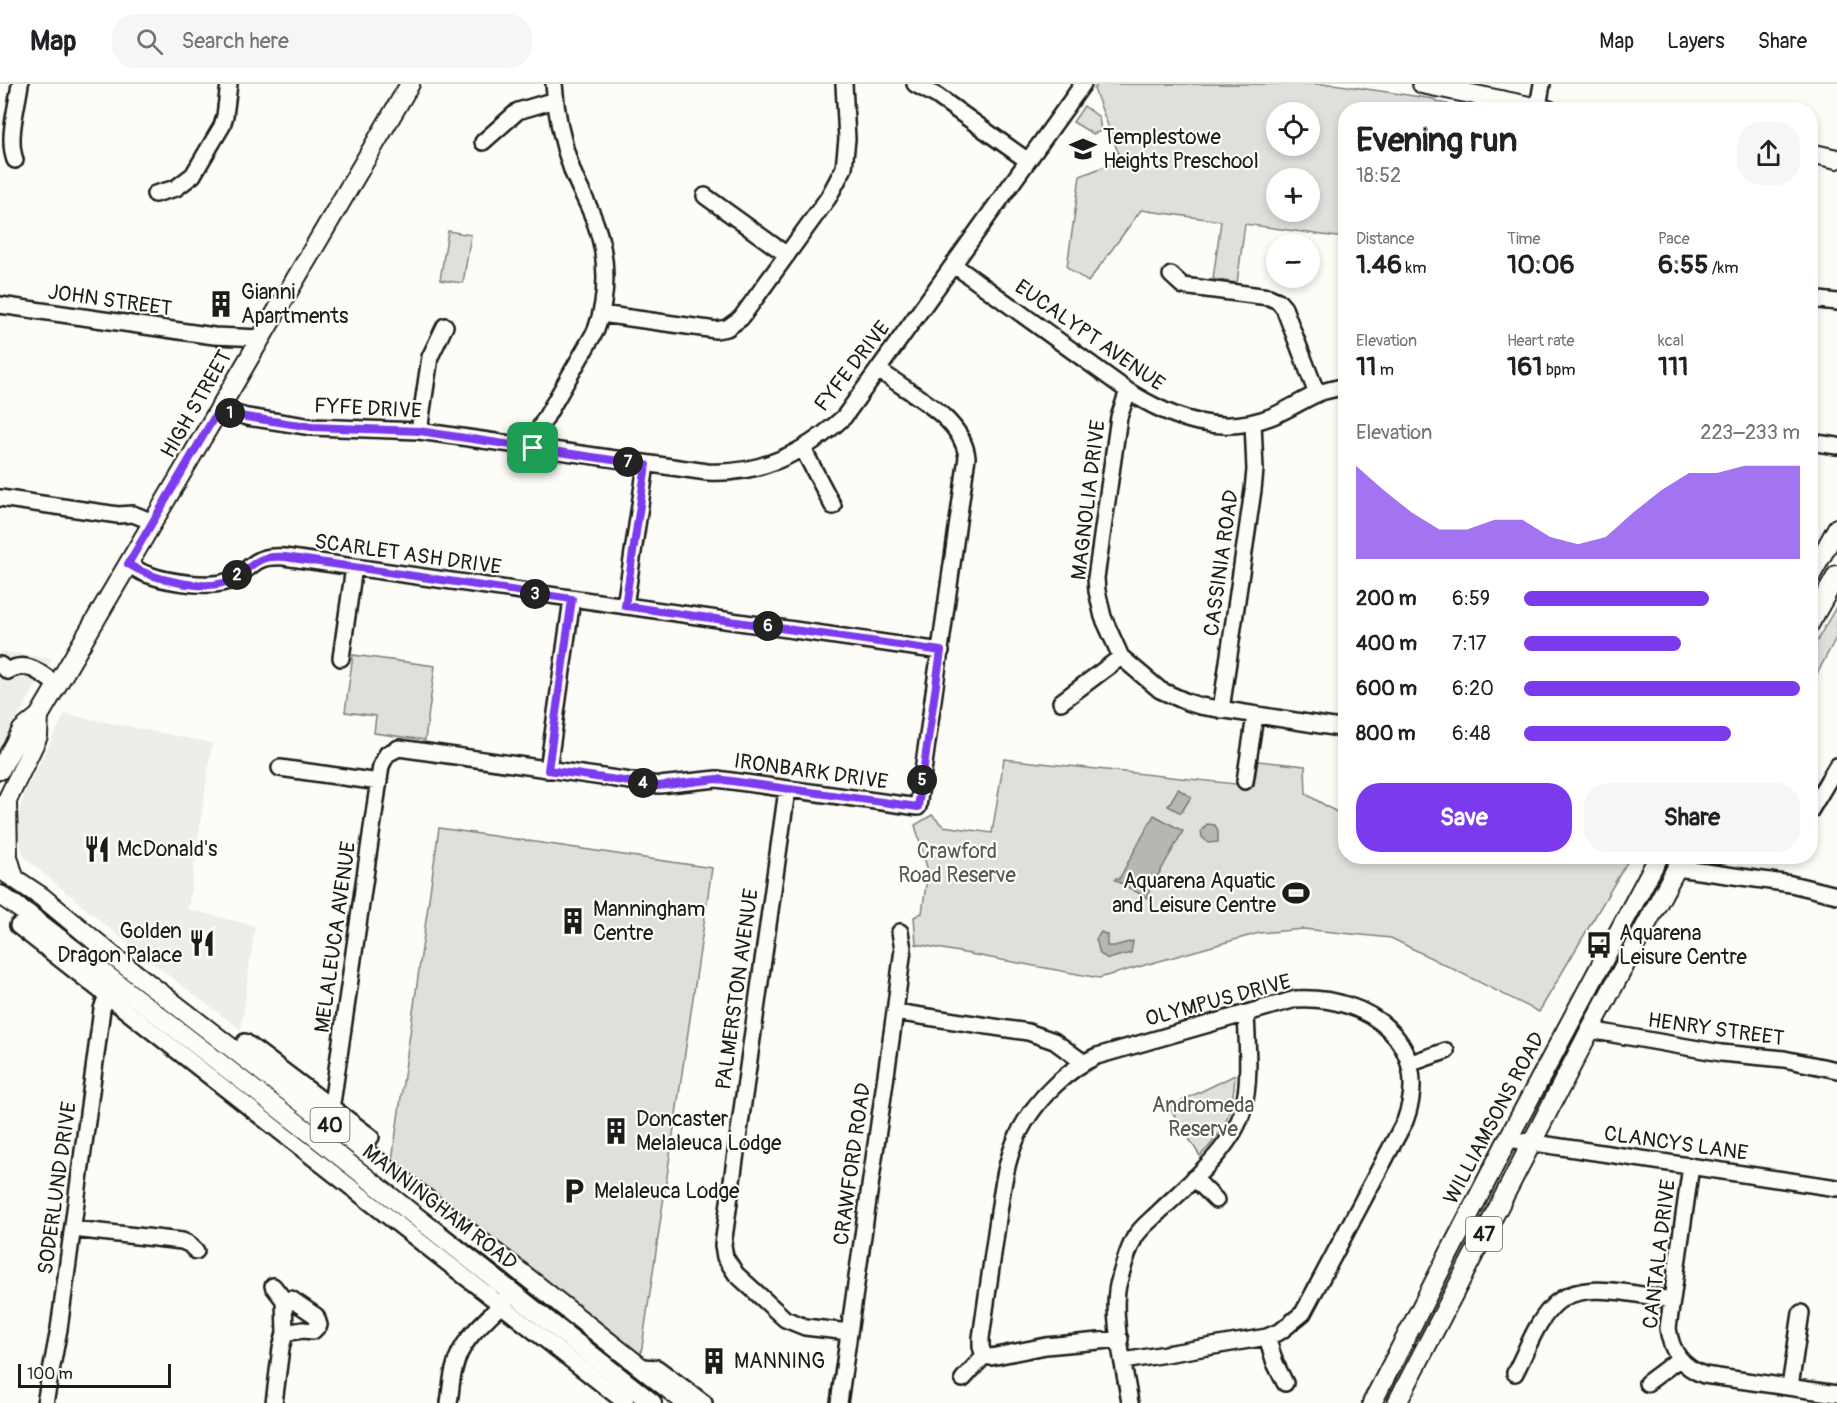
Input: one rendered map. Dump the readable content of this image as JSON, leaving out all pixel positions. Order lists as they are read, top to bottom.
{
  "streets": {
    "main road": [
      "HIGH STREET",
      "WILLIAMSONS ROAD",
      "40",
      "MANNINGHAM ROAD",
      "47"
    ],
    "street": [
      "JOHN STREET",
      "EUCALYPT AVENUE",
      "FYFE DRIVE",
      "MAGNOLIA DRIVE",
      "SCARLET ASH DRIVE",
      "CASSINIA ROAD",
      "IRONBARK DRIVE",
      "MELALEUCA AVENUE",
      "PALMERSTON AVENUE",
      "OLYMPUS DRIVE",
      "HENRY STREET",
      "CLANCYS LANE",
      "CRAWFORD ROAD",
      "SODERLUND DRIVE",
      "CANTALA DRIVE"
    ]
  },
  "crossings": [
    ["JOHN STREET", "HIGH STREET"],
    ["EUCALYPT AVENUE", "FYFE DRIVE"],
    ["EUCALYPT AVENUE", "MAGNOLIA DRIVE"],
    ["EUCALYPT AVENUE", "CASSINIA ROAD"],
    ["FYFE DRIVE", "HIGH STREET"],
    ["FYFE DRIVE", "IRONBARK DRIVE"],
    ["HIGH STREET", "SCARLET ASH DRIVE"],
    ["MAGNOLIA DRIVE", "CASSINIA ROAD"],
    ["SCARLET ASH DRIVE", "IRONBARK DRIVE"],
    ["IRONBARK DRIVE", "MELALEUCA AVENUE"],
    ["IRONBARK DRIVE", "PALMERSTON AVENUE"],
    ["MELALEUCA AVENUE", "MANNINGHAM ROAD"],
    ["PALMERSTON AVENUE", "CRAWFORD ROAD"],
    ["HENRY STREET", "WILLIAMSONS ROAD"],
    ["WILLIAMSONS ROAD", "CLANCYS LANE"],
    ["CLANCYS LANE", "CANTALA DRIVE"],
    ["SODERLUND DRIVE", "MANNINGHAM ROAD"]
  ],
  "parks": ["Crawford Road Reserve", "Andromeda Reserve"],
  "places": {
    "school or university": ["Templestowe Heights Preschool"],
    "building": [
      "Gianni Apartments",
      "Manningham Centre",
      "Doncaster Melaleuca Lodge",
      "MANNING"
    ],
    "restaurant": ["McDonald's", "Golden Dragon Palace"],
    "sports": ["Aquarena Aquatic and Leisure Centre"],
    "bus stop": ["Aquarena Leisure Centre"],
    "parking": ["Melaleuca Lodge"]
  },
  "scale_bar": "100 m",
  "page": {
    "header": "Map",
    "search": "Search here",
    "nav": ["Map", "Layers", "Share"],
    "map_buttons": ["+", "−"],
    "heading": ["Evening run", "18:52"],
    "stats": [
      ["Distance", "1.46 km"],
      ["Time", "10:06"],
      ["Pace", "6:55 /km"],
      ["Elevation", "11 m"],
      ["Heart rate", "161 bpm"],
      ["kcal", "111"]
    ],
    "pins": [
      "1",
      "7",
      "2",
      "3",
      "6",
      "5",
      "4"
    ],
    "chart": ["Elevation", "223–233 m"],
    "list": [
      {
        "name": "200 m",
        "note": "6:59"
      },
      {
        "name": "400 m",
        "note": "7:17"
      },
      {
        "name": "600 m",
        "note": "6:20"
      },
      {
        "name": "800 m",
        "note": "6:48"
      }
    ],
    "buttons": ["Save", "Share"],
    "scale": "100 m"
  }
}
